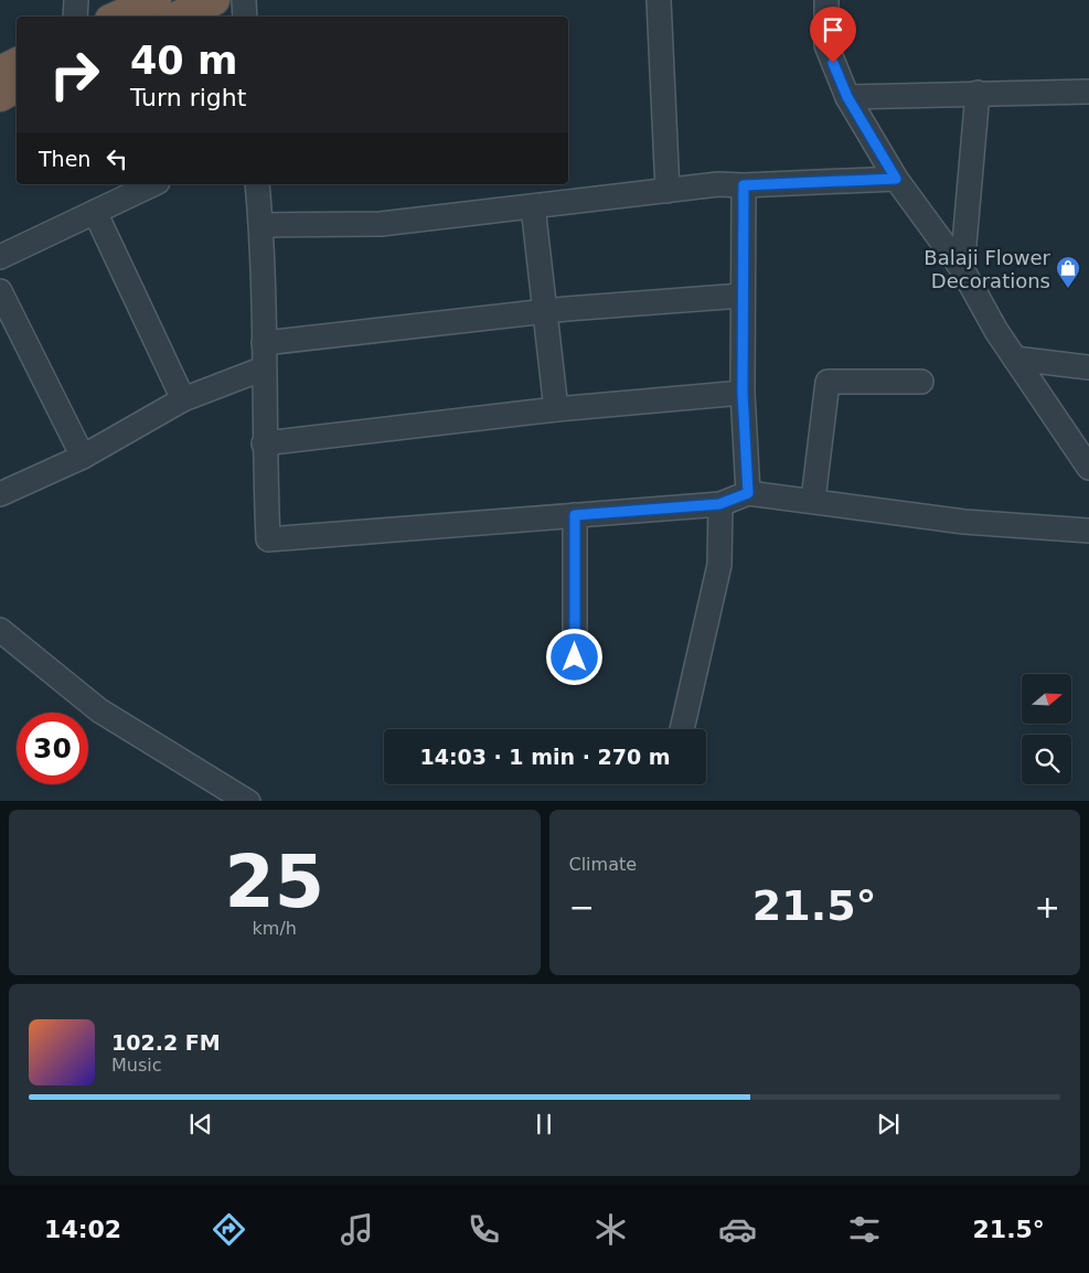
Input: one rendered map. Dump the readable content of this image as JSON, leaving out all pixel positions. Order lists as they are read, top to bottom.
{
  "places": {
    "shop": ["Balaji Flower Decorations"]
  },
  "north": "right",
  "page": {
    "turn": ["40 m", "Turn right"],
    "then": "Then",
    "limit": "30",
    "trip": "14:03 · 1 min · 270 m",
    "tile": [
      ["25", "km/h"],
      "Climate"
    ],
    "heat": ["−", "21.5°", "+"],
    "song": ["102.2 FM", "Music"],
    "tabs": ["14:02", "21.5°"]
  }
}
